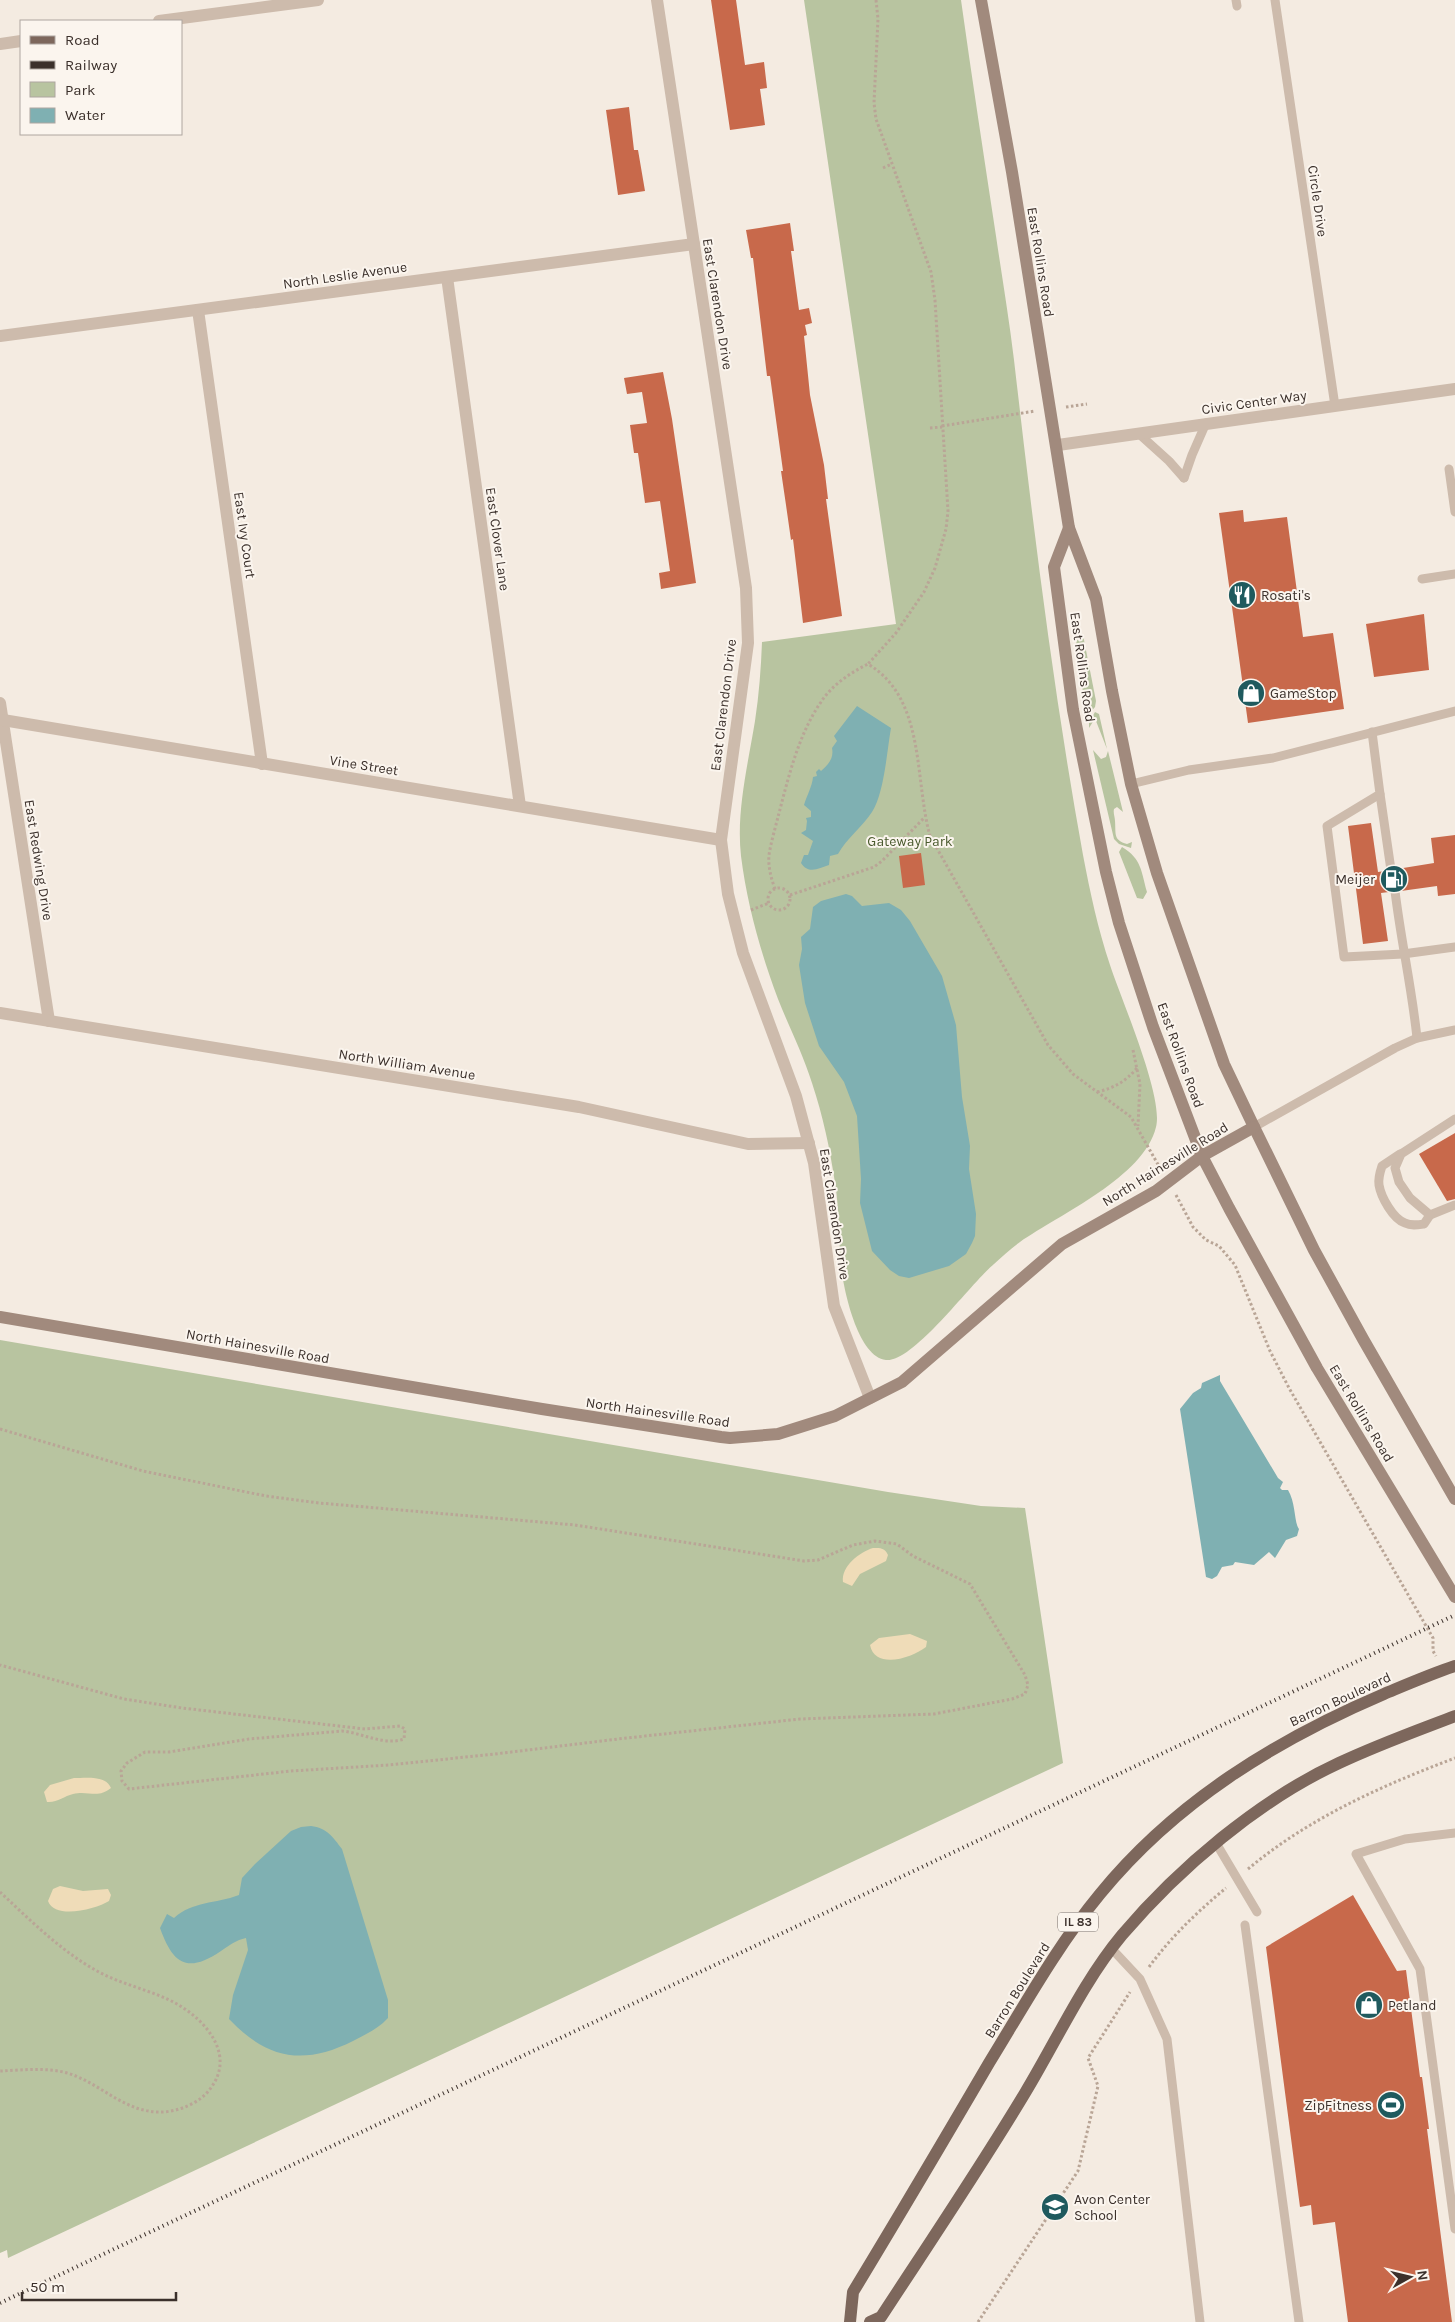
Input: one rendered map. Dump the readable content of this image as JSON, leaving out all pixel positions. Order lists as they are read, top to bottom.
{
  "streets": {
    "main road": [
      "East Rollins Road",
      "North Hainesville Road",
      "Barron Boulevard",
      "IL 83"
    ],
    "street": [
      "North Leslie Avenue",
      "East Clarendon Drive",
      "Civic Center Way",
      "East Ivy Court",
      "East Clover Lane",
      "Vine Street",
      "East Redwing Drive",
      "North William Avenue"
    ],
    "lane": ["Circle Drive"]
  },
  "crossings": [
    ["Circle Drive", "Civic Center Way"],
    ["East Rollins Road", "Civic Center Way"],
    ["East Rollins Road", "North Hainesville Road"],
    ["North Leslie Avenue", "East Clarendon Drive"],
    ["North Leslie Avenue", "East Ivy Court"],
    ["North Leslie Avenue", "East Clover Lane"],
    ["East Clarendon Drive", "Vine Street"],
    ["East Clarendon Drive", "North William Avenue"],
    ["East Clarendon Drive", "North Hainesville Road"],
    ["East Ivy Court", "Vine Street"],
    ["East Clover Lane", "Vine Street"],
    ["Vine Street", "East Redwing Drive"],
    ["East Redwing Drive", "North William Avenue"]
  ],
  "parks": ["Gateway Park"],
  "places": {
    "restaurant": ["Rosati's"],
    "shop": ["GameStop", "Petland"],
    "fuel station": ["Meijer"],
    "sports": ["ZipFitness"],
    "school or university": ["Avon Center School"]
  },
  "legend": [
    "Road",
    "Railway",
    "Park",
    "Water"
  ],
  "scale_bar": "50 m",
  "north": "right"
}
